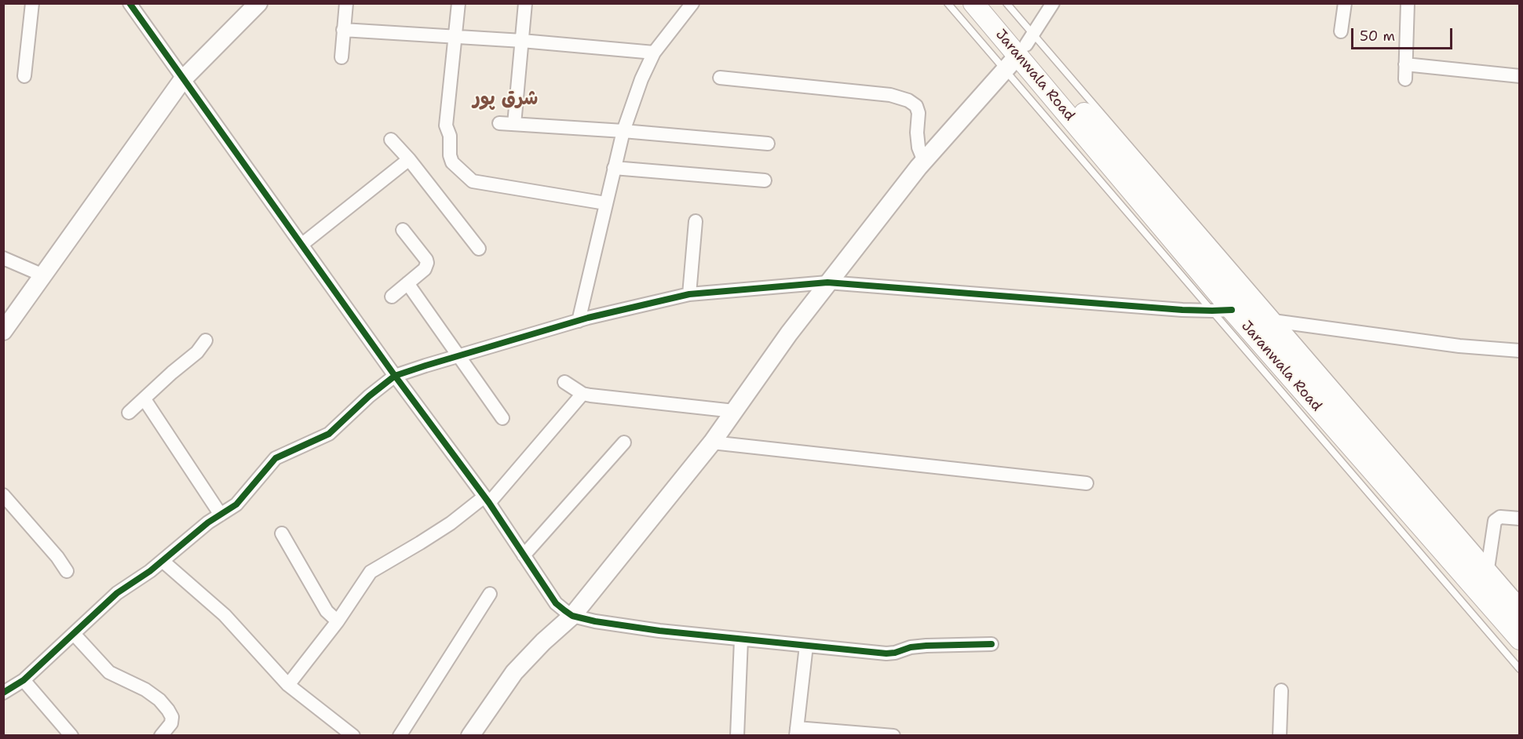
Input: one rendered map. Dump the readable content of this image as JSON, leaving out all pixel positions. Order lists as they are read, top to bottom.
{
  "streets": {
    "main road": ["Jaranwala Road"]
  },
  "districts": ["شرق پور"],
  "scale_bar": "50 m"
}
